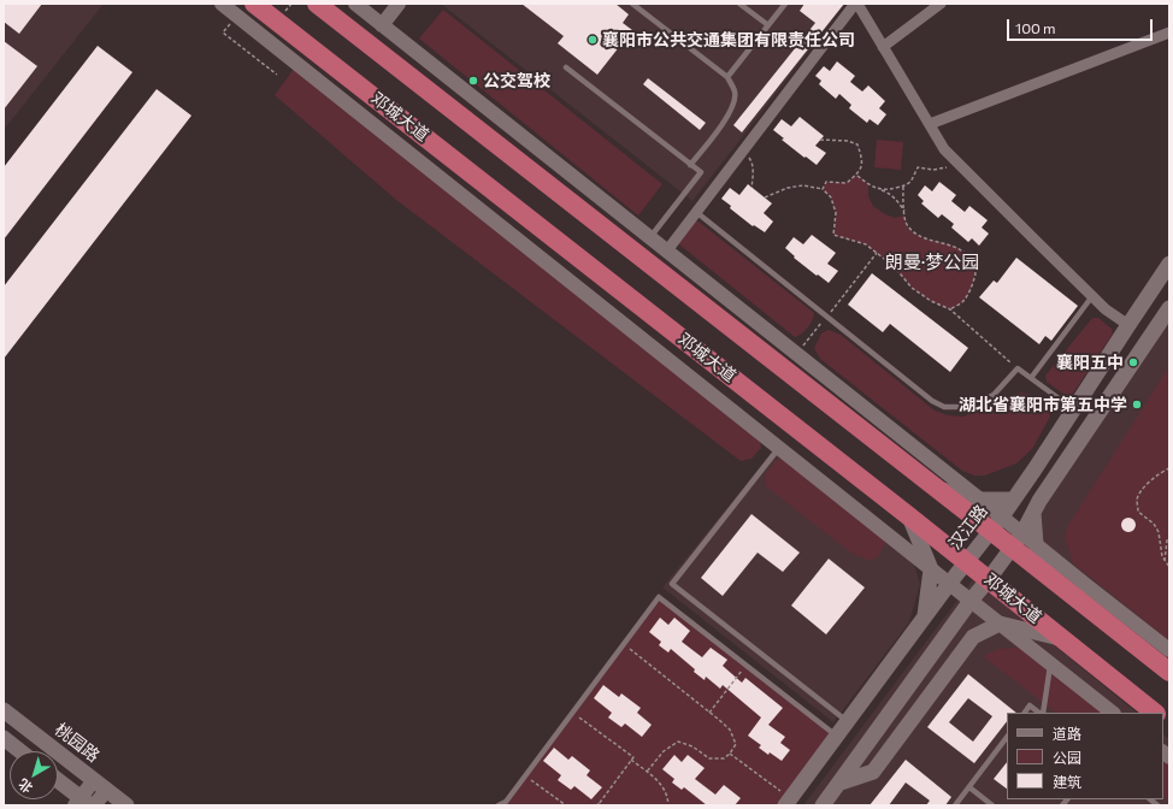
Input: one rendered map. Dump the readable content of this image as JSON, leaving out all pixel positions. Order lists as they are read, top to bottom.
{
  "streets": {
    "highway": ["邓城大道"],
    "main road": ["汉江路", "桃园路"]
  },
  "crossings": [
    ["邓城大道", "汉江路"]
  ],
  "districts": ["朗曼·梦公园"],
  "places": [
    "襄阳市公共交通集团有限责任公司",
    "公交驾校",
    "襄阳五中",
    "湖北省襄阳市第五中学"
  ],
  "legend": ["道路", "公园", "建筑"],
  "scale_bar": "100 m",
  "north": "bottom left"
}
